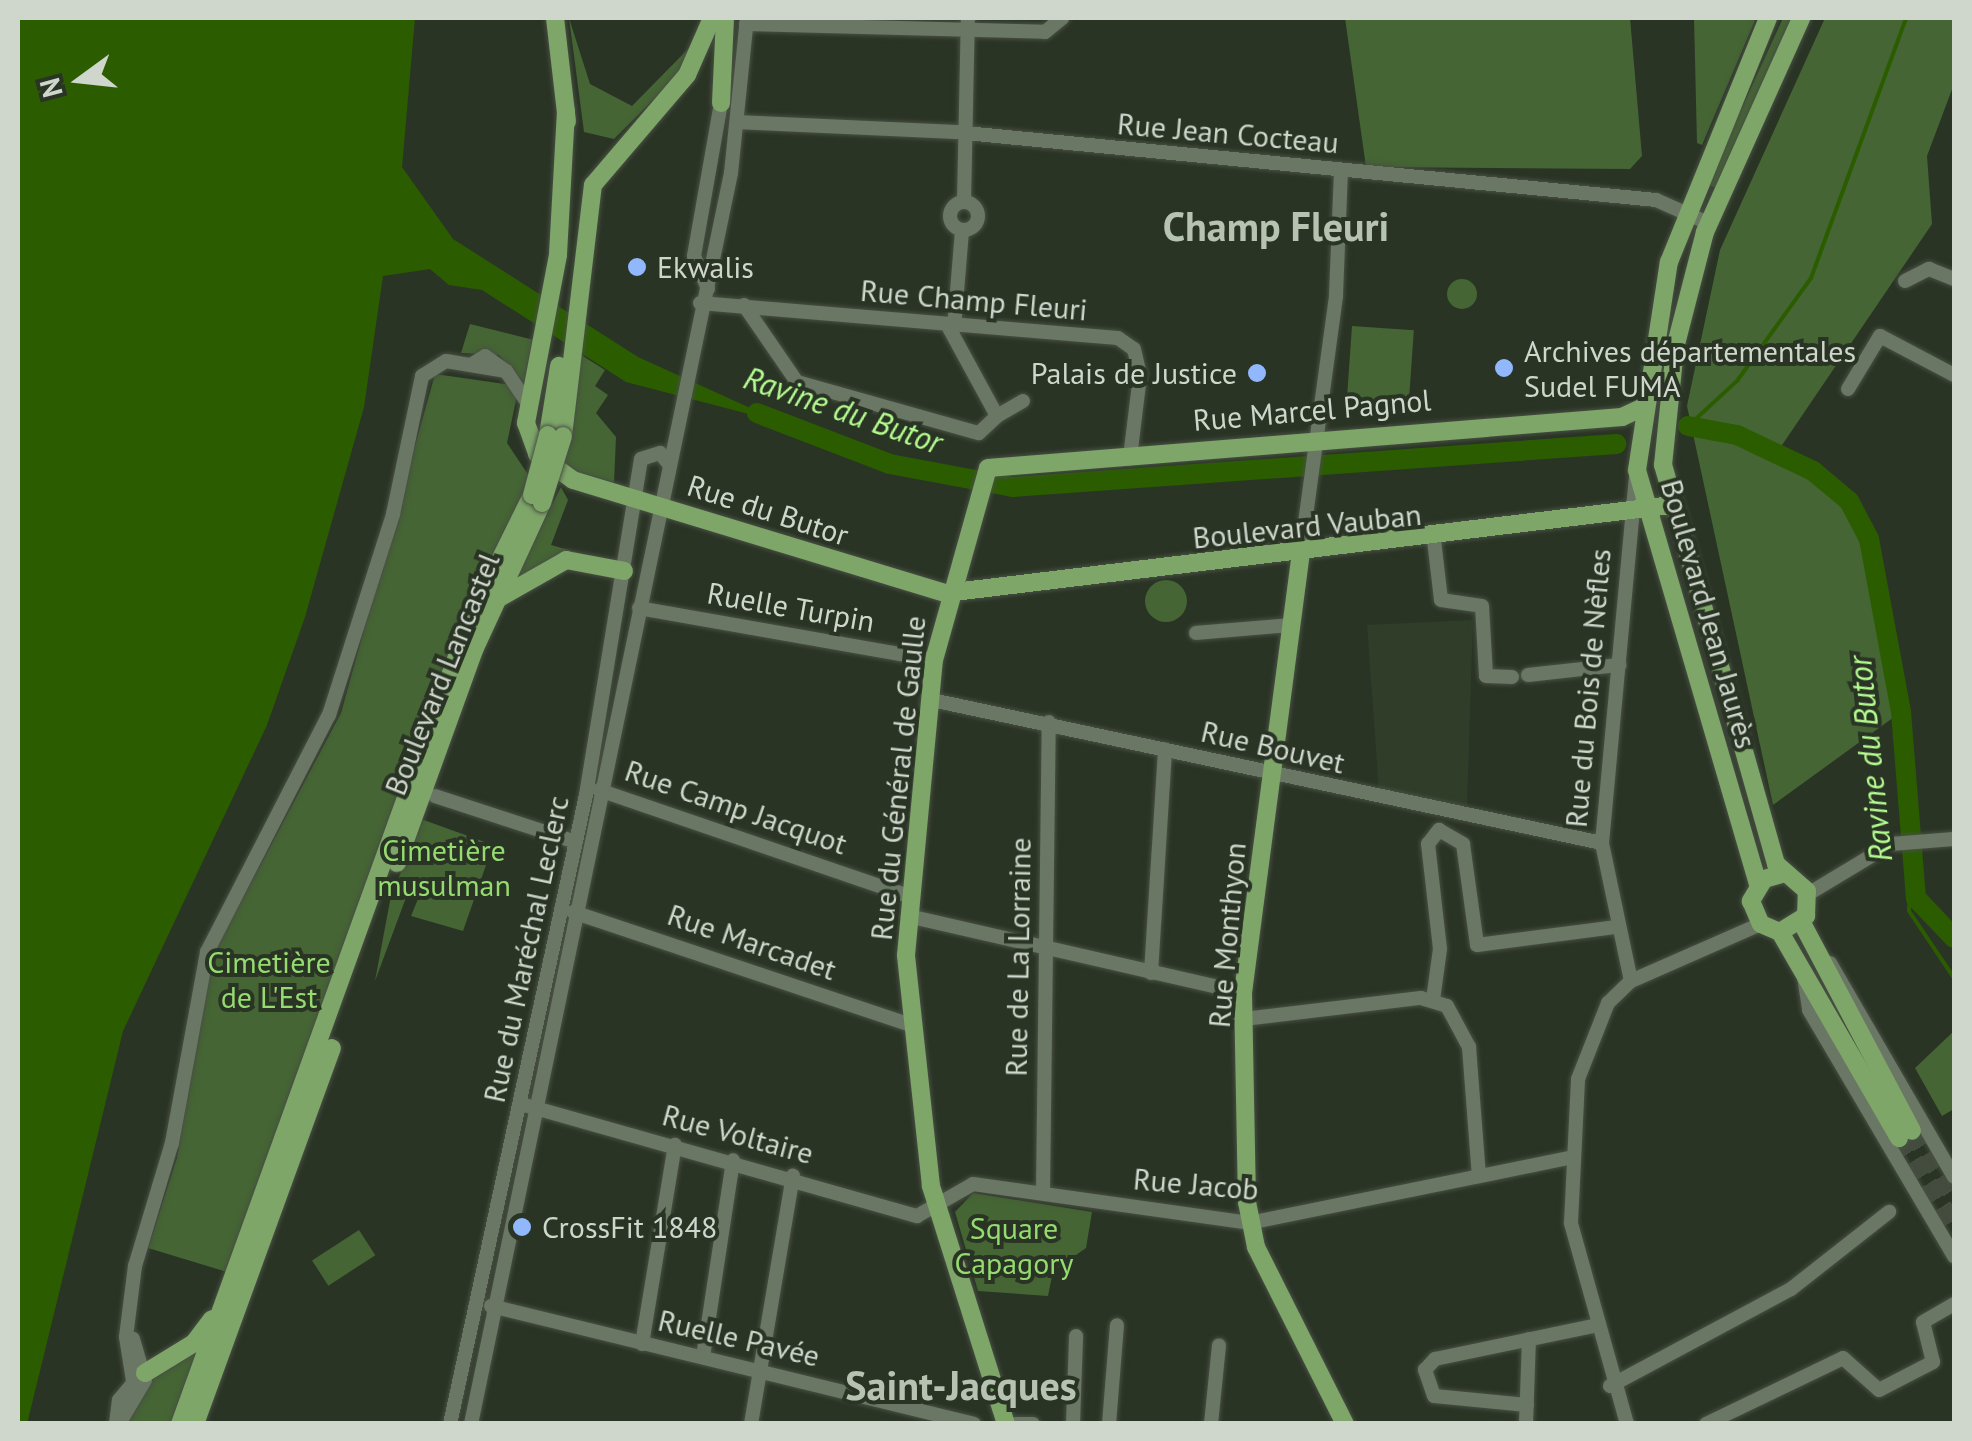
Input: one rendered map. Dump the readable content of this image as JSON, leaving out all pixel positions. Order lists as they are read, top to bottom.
{
  "streets": {
    "main road": [
      "Rue Marcel Pagnol",
      "Rue du Butor",
      "Boulevard Vauban",
      "Boulevard Jean Jaurès",
      "Boulevard Lancastel",
      "Rue du Général de Gaulle",
      "Rue Monthyon"
    ],
    "street": [
      "Rue Jean Cocteau",
      "Rue Champ Fleuri",
      "Ruelle Turpin",
      "Rue du Bois de Nèfles",
      "Rue Bouvet",
      "Rue Camp Jacquot",
      "Rue Marcadet",
      "Rue du Maréchal Leclerc",
      "Rue de La Lorraine",
      "Rue Voltaire",
      "Rue Jacob",
      "Ruelle Pavée"
    ]
  },
  "crossings": [
    ["Rue Jean Cocteau", "Boulevard Jean Jaurès"],
    ["Rue Jean Cocteau", "Rue du Maréchal Leclerc"],
    ["Rue Champ Fleuri", "Rue Marcel Pagnol"],
    ["Rue Champ Fleuri", "Rue du Maréchal Leclerc"],
    ["Rue Marcel Pagnol", "Boulevard Jean Jaurès"],
    ["Rue Marcel Pagnol", "Rue du Général de Gaulle"],
    ["Rue du Butor", "Boulevard Vauban"],
    ["Rue du Butor", "Rue du Général de Gaulle"],
    ["Rue du Butor", "Rue du Maréchal Leclerc"],
    ["Boulevard Vauban", "Boulevard Jean Jaurès"],
    ["Boulevard Vauban", "Rue du Bois de Nèfles"],
    ["Boulevard Vauban", "Rue du Général de Gaulle"],
    ["Boulevard Vauban", "Rue Monthyon"],
    ["Ruelle Turpin", "Rue du Général de Gaulle"],
    ["Ruelle Turpin", "Rue du Maréchal Leclerc"],
    ["Boulevard Jean Jaurès", "Rue du Bois de Nèfles"],
    ["Rue du Bois de Nèfles", "Rue Bouvet"],
    ["Rue Bouvet", "Rue du Général de Gaulle"],
    ["Rue Bouvet", "Rue Monthyon"],
    ["Rue Bouvet", "Rue de La Lorraine"],
    ["Rue du Général de Gaulle", "Rue Camp Jacquot"],
    ["Rue du Général de Gaulle", "Rue Marcadet"],
    ["Rue du Général de Gaulle", "Rue Voltaire"],
    ["Rue du Général de Gaulle", "Rue Jacob"],
    ["Rue Camp Jacquot", "Rue Monthyon"],
    ["Rue Camp Jacquot", "Rue du Maréchal Leclerc"],
    ["Rue Camp Jacquot", "Rue de La Lorraine"],
    ["Rue Monthyon", "Rue Jacob"],
    ["Rue Marcadet", "Rue du Maréchal Leclerc"],
    ["Rue du Maréchal Leclerc", "Rue Voltaire"],
    ["Rue du Maréchal Leclerc", "Ruelle Pavée"],
    ["Rue de La Lorraine", "Rue Jacob"],
    ["Rue Voltaire", "Rue Jacob"]
  ],
  "districts": ["Champ Fleuri", "Saint-Jacques"],
  "water": ["Ravine du Butor"],
  "parks": ["Cimetière musulman", "Cimetière de L'Est", "Square Capagory"],
  "places": [
    "Ekwalis",
    "Archives départementales Sudel FUMA",
    "Palais de Justice",
    "CrossFit 1848"
  ],
  "north": "left"
}
